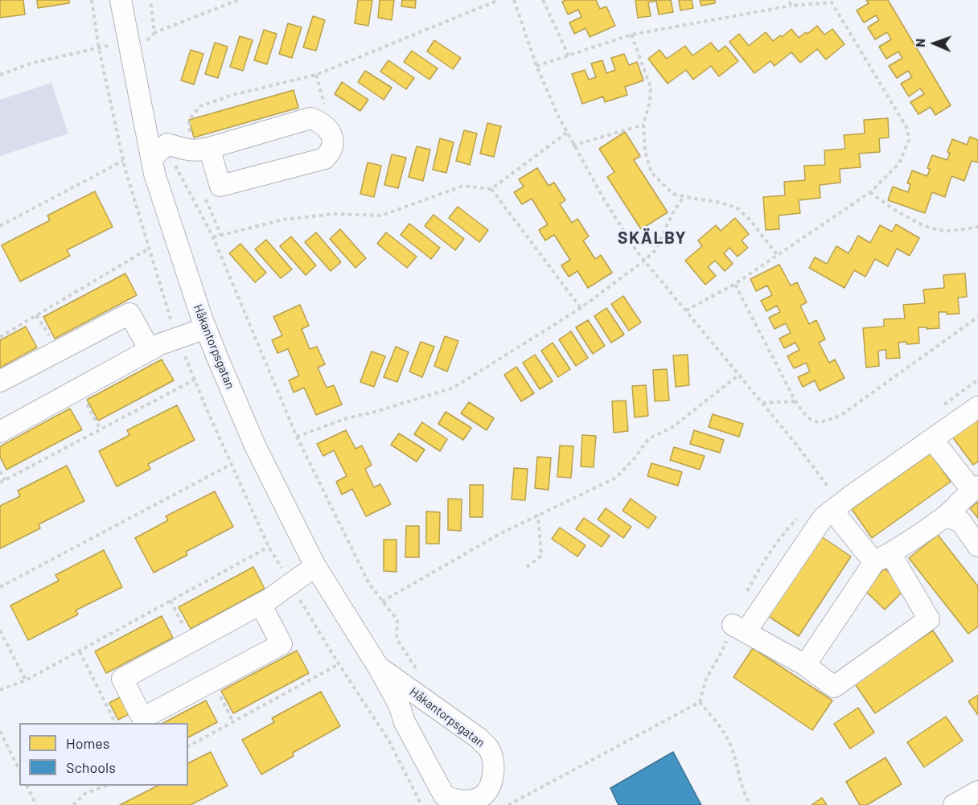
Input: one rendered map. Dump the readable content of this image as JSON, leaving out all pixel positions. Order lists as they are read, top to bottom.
{
  "streets": {
    "street": ["Håkantorpsgatan"]
  },
  "districts": ["SKÄLBY"],
  "legend": ["Homes", "Schools"],
  "north": "left"
}
